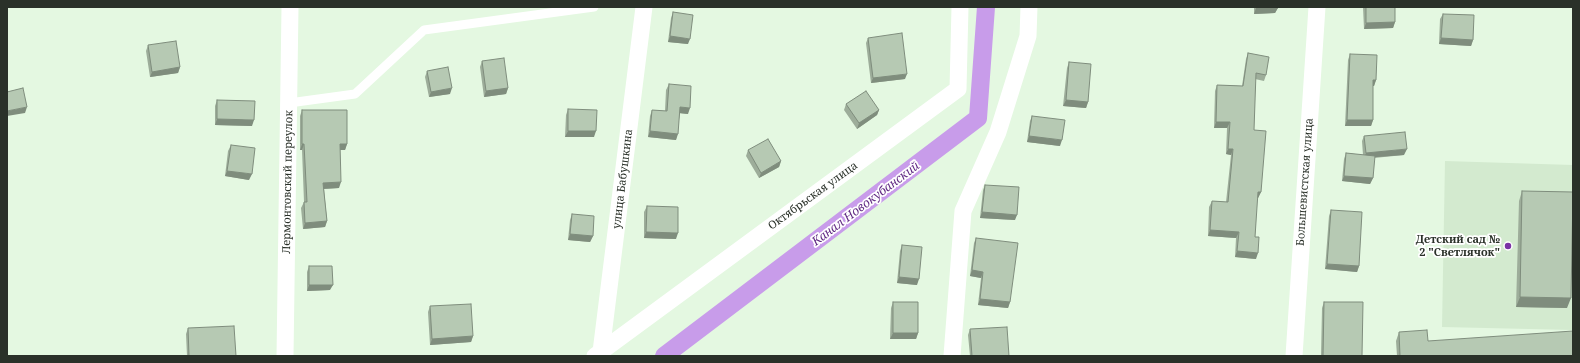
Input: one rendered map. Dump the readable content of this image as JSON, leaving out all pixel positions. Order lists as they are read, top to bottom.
{
  "streets": {
    "street": [
      "улица Бабушкина",
      "Лермонтовский переулок",
      "Большевистская улица",
      "Октябрьская улица"
    ]
  },
  "crossings": [
    ["улица Бабушкина", "Октябрьская улица"]
  ],
  "water": ["Канал Новокубанский"],
  "places": ["Детский сад № 2 \"Светлячок\""]
}
